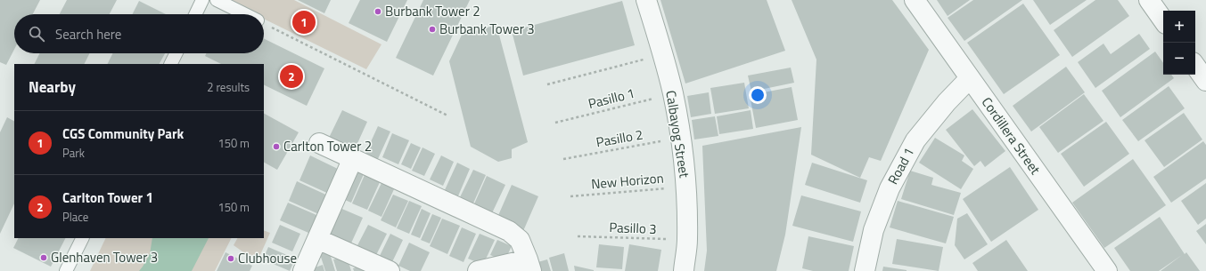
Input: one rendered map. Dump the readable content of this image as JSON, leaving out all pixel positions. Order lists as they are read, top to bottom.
{
  "streets": {
    "street": ["Calbayog Street", "Cordillera Street", "Road 1"],
    "path": [
      "Pasillo 1",
      "Pasillo 2",
      "New Horizon",
      "Pasillo 3"
    ]
  },
  "crossings": [
    ["Pasillo 1", "Calbayog Street"],
    ["Calbayog Street", "Pasillo 2"],
    ["Calbayog Street", "New Horizon"],
    ["Calbayog Street", "Pasillo 3"],
    ["Cordillera Street", "Road 1"]
  ],
  "places": [
    "Burbank Tower 2",
    "Burbank Tower 3",
    "Carlton Tower 2",
    "Glenhaven Tower 3",
    "Clubhouse"
  ],
  "page": {
    "pins": ["1", "2"],
    "map_buttons": ["+", "−"],
    "search": "Search here",
    "heading": ["Nearby", "2 results"],
    "list": [
      {
        "mark": "1",
        "name": "CGS Community Park",
        "note": "Park",
        "value": "150 m"
      },
      {
        "mark": "2",
        "name": "Carlton Tower 1",
        "note": "Place",
        "value": "150 m"
      }
    ]
  }
}
